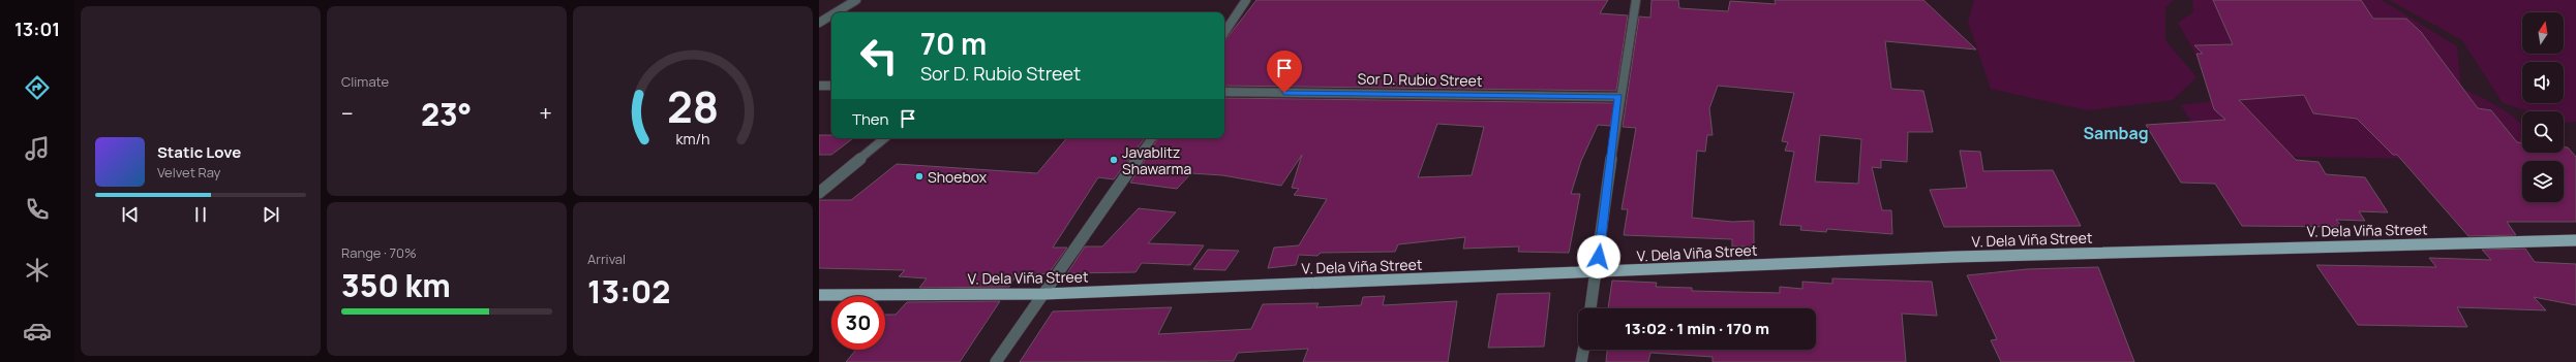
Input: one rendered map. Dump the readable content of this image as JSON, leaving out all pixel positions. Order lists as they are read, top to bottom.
{
  "streets": {
    "main road": ["V. Dela Viña Street"],
    "street": ["Sor D. Rubio Street"]
  },
  "districts": ["Sambag"],
  "places": ["Javablitz Shawarma", "Shoebox"],
  "north": "top",
  "page": {
    "tabs": "13:01",
    "tile": [
      "Climate",
      ["Range · 70%", "350 km"],
      ["Arrival", "13:02"]
    ],
    "turn": ["70 m", "Sor D. Rubio Street"],
    "heat": ["−", "23°", "+"],
    "then": "Then",
    "song": ["Static Love", "Velvet Ray"],
    "limit": "30",
    "trip": "13:02 · 1 min · 170 m",
    "gauge": ["28", "km/h"]
  }
}
